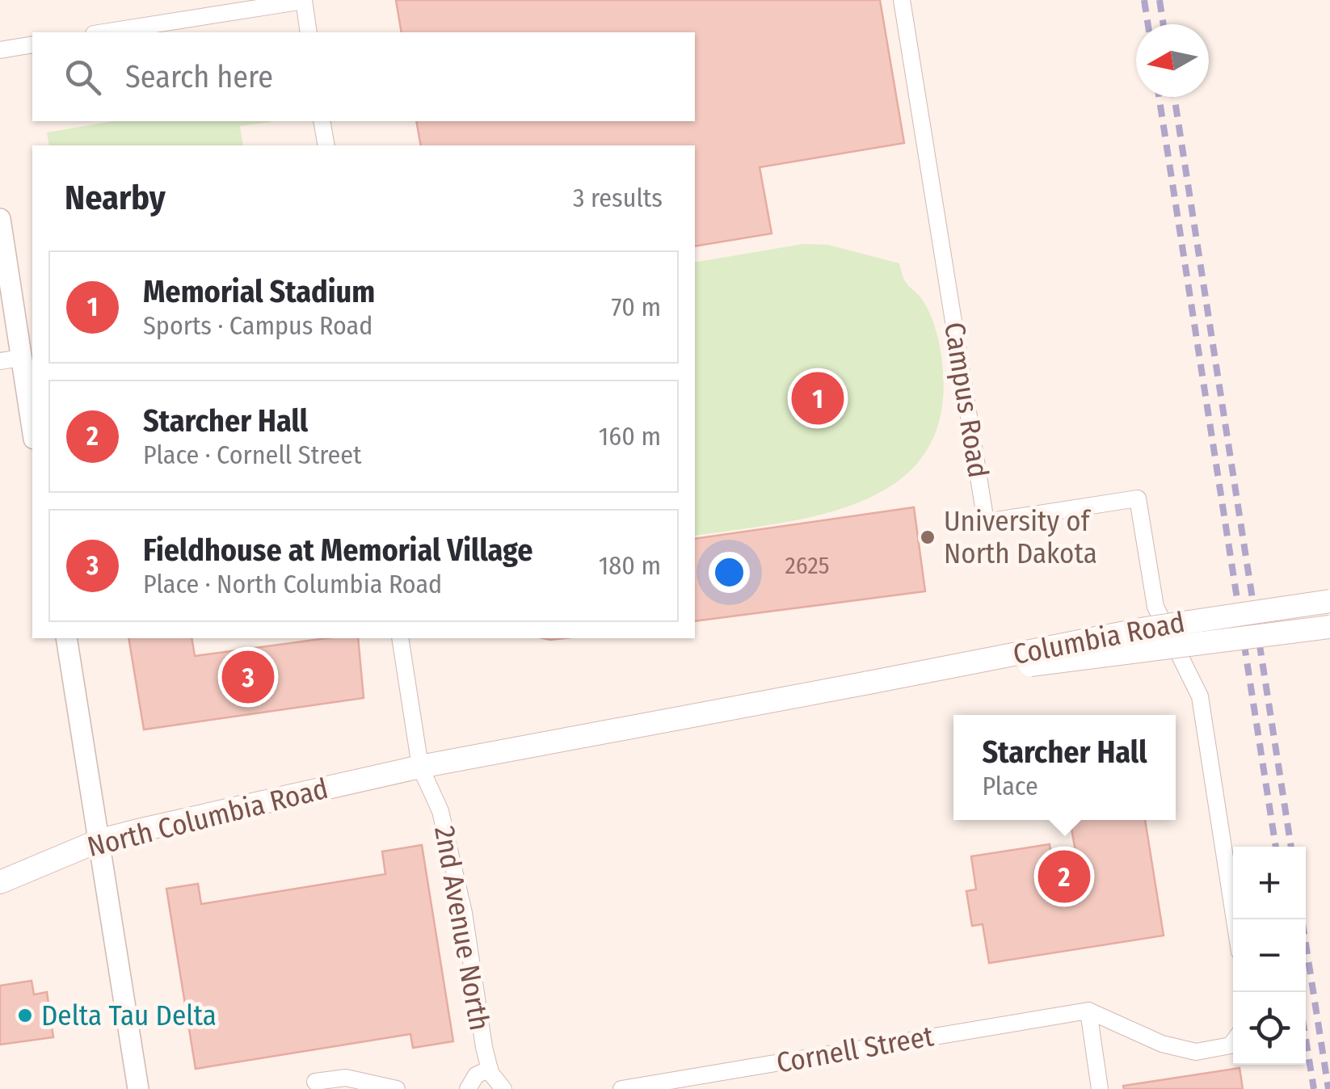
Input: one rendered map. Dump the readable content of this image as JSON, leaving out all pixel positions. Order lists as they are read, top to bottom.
{
  "streets": {
    "main road": ["Columbia Road", "North Columbia Road"],
    "street": ["Campus Road", "2nd Avenue North", "Cornell Street"]
  },
  "crossings": [
    ["Columbia Road", "North Columbia Road"],
    ["Columbia Road", "2nd Avenue North"],
    ["North Columbia Road", "2nd Avenue North"]
  ],
  "places": ["University of North Dakota", "Delta Tau Delta"],
  "house_numbers": ["2625"],
  "north": "left",
  "page": {
    "search": "Search here",
    "heading": ["Nearby", "3 results"],
    "list": [
      {
        "mark": "1",
        "name": "Memorial Stadium",
        "note": "Sports · Campus Road",
        "value": "70 m"
      },
      {
        "mark": "2",
        "name": "Starcher Hall",
        "note": "Place · Cornell Street",
        "value": "160 m"
      },
      {
        "mark": "3",
        "name": "Fieldhouse at Memorial Village",
        "note": "Place · North Columbia Road",
        "value": "180 m"
      }
    ],
    "pins": ["1", "3", "2"],
    "popup": ["Starcher Hall", "Place"],
    "map_buttons": ["+", "−"]
  }
}
